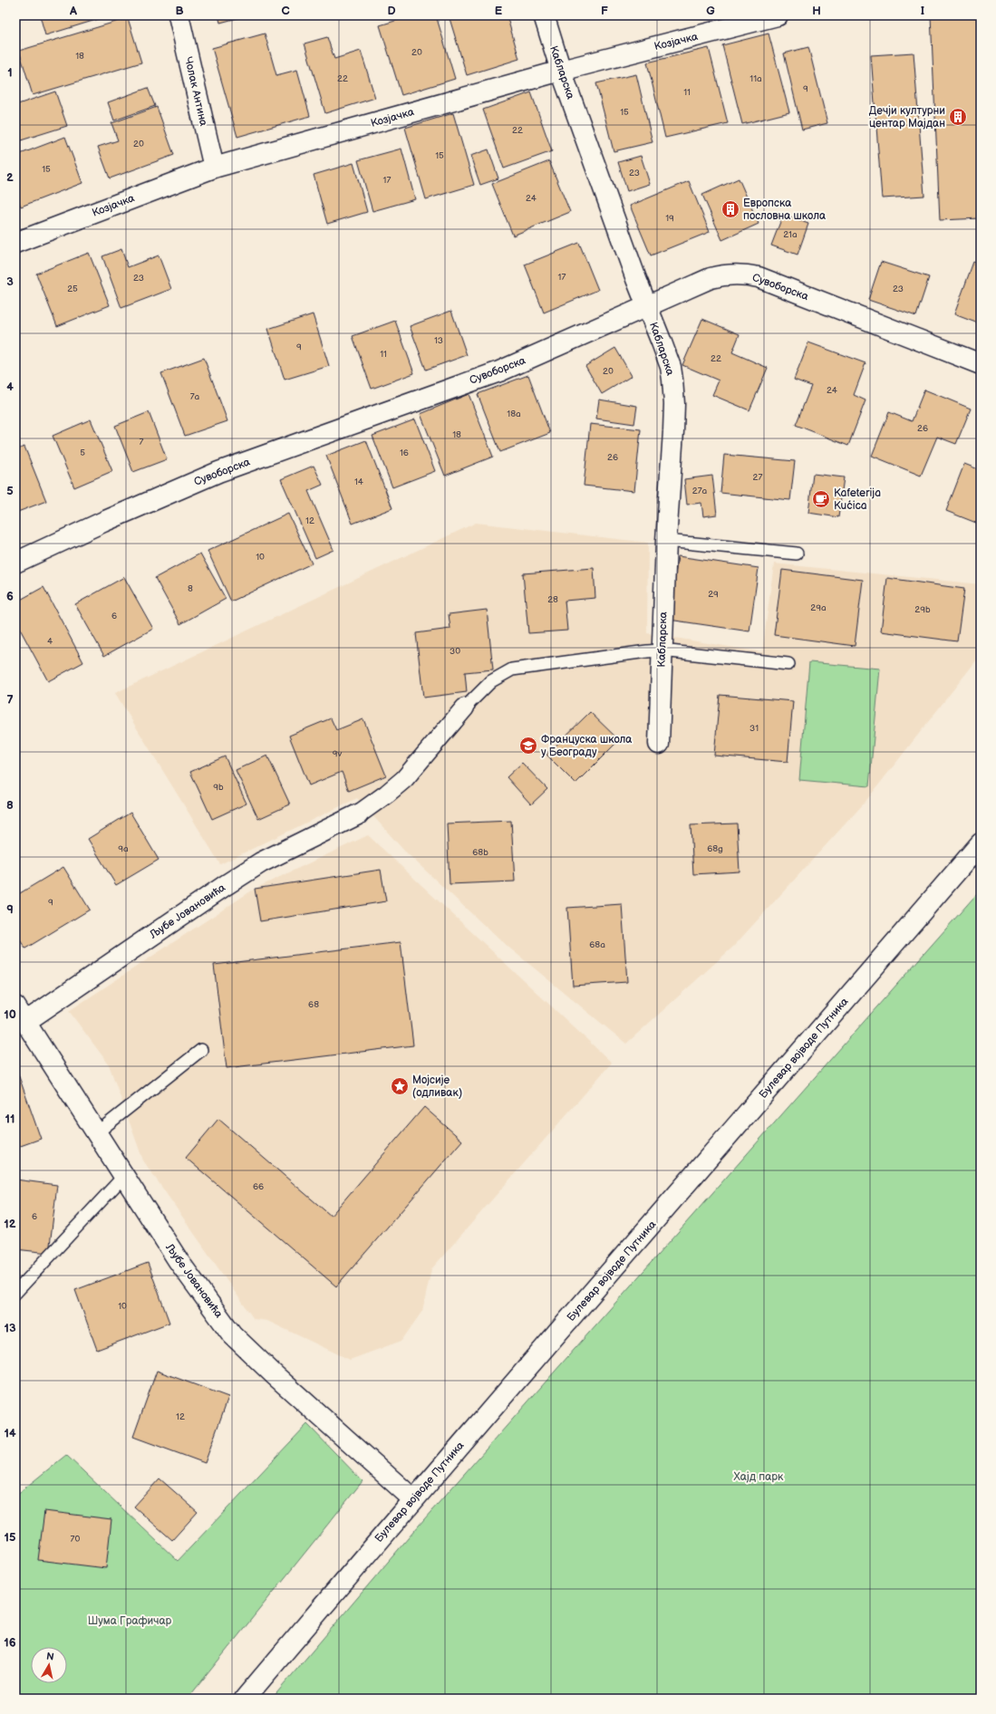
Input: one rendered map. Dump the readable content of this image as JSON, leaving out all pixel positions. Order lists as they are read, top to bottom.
{
  "streets": {
    "street": [
      "Козјачка",
      "Кабларска",
      "Чолак Антина",
      "Сувоборска",
      "Љубе Јовановића",
      "Булевар војводе Путника"
    ]
  },
  "crossings": [
    ["Козјачка", "Кабларска"],
    ["Козјачка", "Чолак Антина"],
    ["Кабларска", "Сувоборска"],
    ["Љубе Јовановића", "Булевар војводе Путника"]
  ],
  "parks": ["Хајд парк", "Шума Графичар"],
  "places": {
    "building": ["Дечји културни центар Мајдан", "Европска пословна школа"],
    "cafe": ["Kafeterija Kućica"],
    "school or university": ["Француска школа у Београду"],
    "place": ["Мојсије (одливак)"]
  },
  "house_numbers": [
    "20",
    "18",
    "22",
    "11a",
    "9",
    "11",
    "15",
    "22",
    "20",
    "15",
    "15",
    "23",
    "17",
    "24",
    "19",
    "21a",
    "17",
    "23",
    "25",
    "23",
    "13",
    "9",
    "11",
    "22",
    "20",
    "24",
    "7a",
    "18a",
    "26",
    "18",
    "7",
    "5",
    "16",
    "26",
    "27",
    "14",
    "27a",
    "12",
    "10",
    "8",
    "29",
    "28",
    "29a",
    "29b",
    "6",
    "4",
    "30",
    "31",
    "9v",
    "9b",
    "9a",
    "68g",
    "68b",
    "9",
    "68a",
    "68",
    "66",
    "6",
    "10",
    "12",
    "70"
  ],
  "north": "top",
  "grid": {
    "columns": [
      "A",
      "B",
      "C",
      "D",
      "E",
      "F",
      "G",
      "H",
      "I"
    ],
    "rows": [
      "1",
      "2",
      "3",
      "4",
      "5",
      "6",
      "7",
      "8",
      "9",
      "10",
      "11",
      "12",
      "13",
      "14",
      "15",
      "16"
    ]
  }
}
